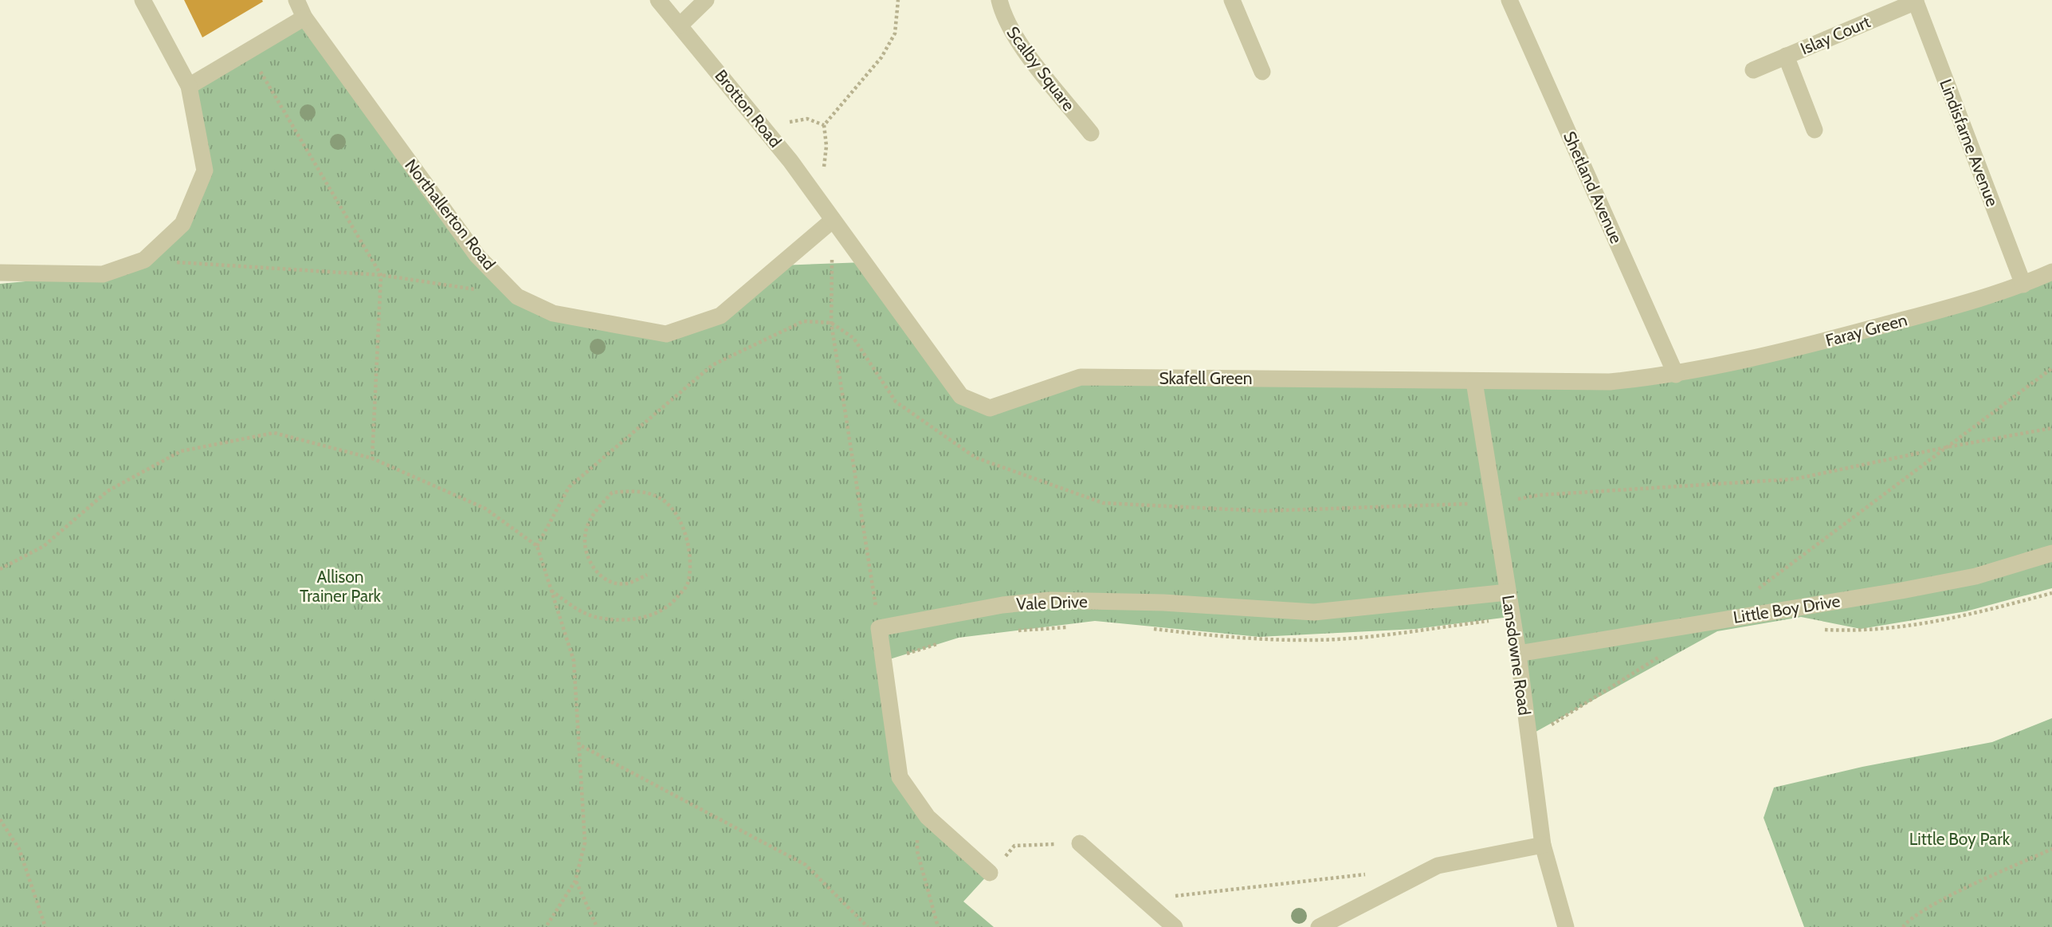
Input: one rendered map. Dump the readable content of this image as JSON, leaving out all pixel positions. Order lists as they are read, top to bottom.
{
  "streets": {
    "street": [
      "Islay Court",
      "Scalby Square",
      "Brotton Road",
      "Lindisfarne Avenue",
      "Shetland Avenue",
      "Northallerton Road",
      "Faray Green",
      "Skafell Green",
      "Vale Drive",
      "Little Boy Drive",
      "Lansdowne Road"
    ]
  },
  "crossings": [
    ["Islay Court", "Lindisfarne Avenue"],
    ["Brotton Road", "Northallerton Road"],
    ["Brotton Road", "Skafell Green"],
    ["Lindisfarne Avenue", "Faray Green"],
    ["Shetland Avenue", "Faray Green"],
    ["Shetland Avenue", "Skafell Green"],
    ["Northallerton Road", "Skafell Green"],
    ["Faray Green", "Skafell Green"],
    ["Skafell Green", "Lansdowne Road"],
    ["Vale Drive", "Lansdowne Road"],
    ["Little Boy Drive", "Lansdowne Road"]
  ],
  "parks": ["Allison Trainer Park", "Little Boy Park"]
}
